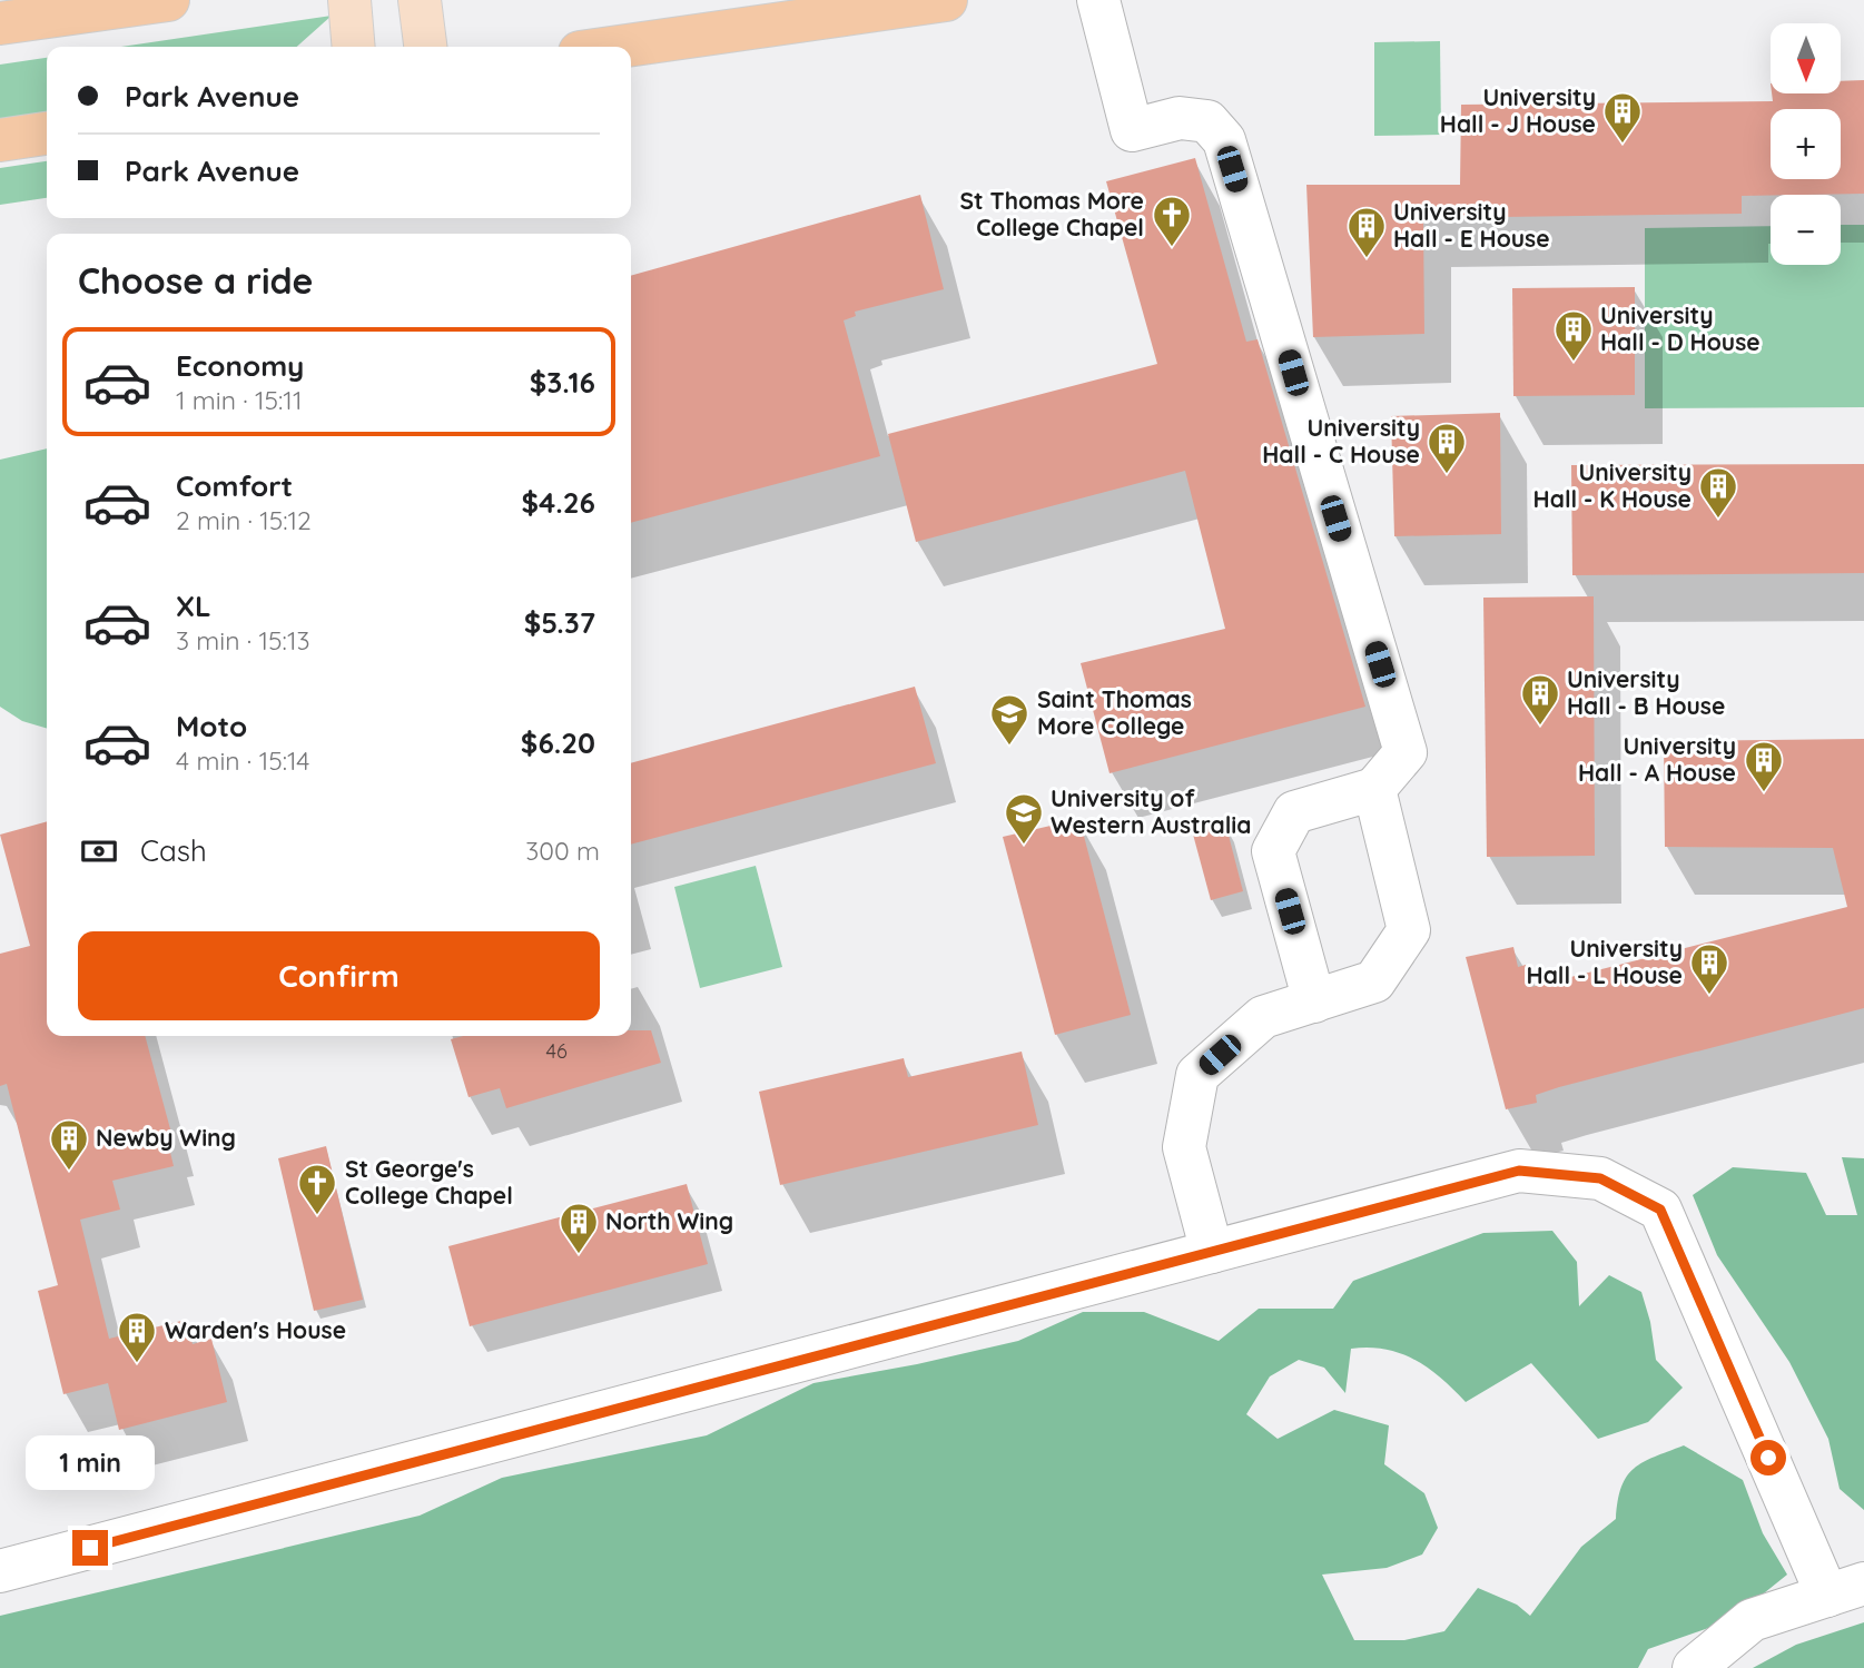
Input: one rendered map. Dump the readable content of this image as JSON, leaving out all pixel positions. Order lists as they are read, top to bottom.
{
  "places": {
    "building": [
      "University Hall - J House",
      "University Hall - E House",
      "University Hall - D House",
      "University Hall - C House",
      "University Hall - K House",
      "University Hall - B House",
      "University Hall - A House",
      "University Hall - L House",
      "Newby Wing",
      "North Wing",
      "Warden's House"
    ],
    "church": ["St Thomas More College Chapel", "St George's College Chapel"],
    "school or university": ["Saint Thomas More College", "University of Western Australia"]
  },
  "house_numbers": ["46"],
  "north": "bottom",
  "page": {
    "map_buttons": ["+", "−"],
    "banner": ["Park Avenue", "Park Avenue"],
    "heading": "Choose a ride",
    "list": [
      {
        "name": "Economy",
        "note": "1 min · 15:11",
        "value": "$3.16"
      },
      {
        "name": "Comfort",
        "note": "2 min · 15:12",
        "value": "$4.26"
      },
      {
        "name": "XL",
        "note": "3 min · 15:13",
        "value": "$5.37"
      },
      {
        "name": "Moto",
        "note": "4 min · 15:14",
        "value": "$6.20"
      }
    ],
    "pay": ["Cash", "300 m"],
    "buttons": "Confirm",
    "bubble": "1 min"
  }
}
